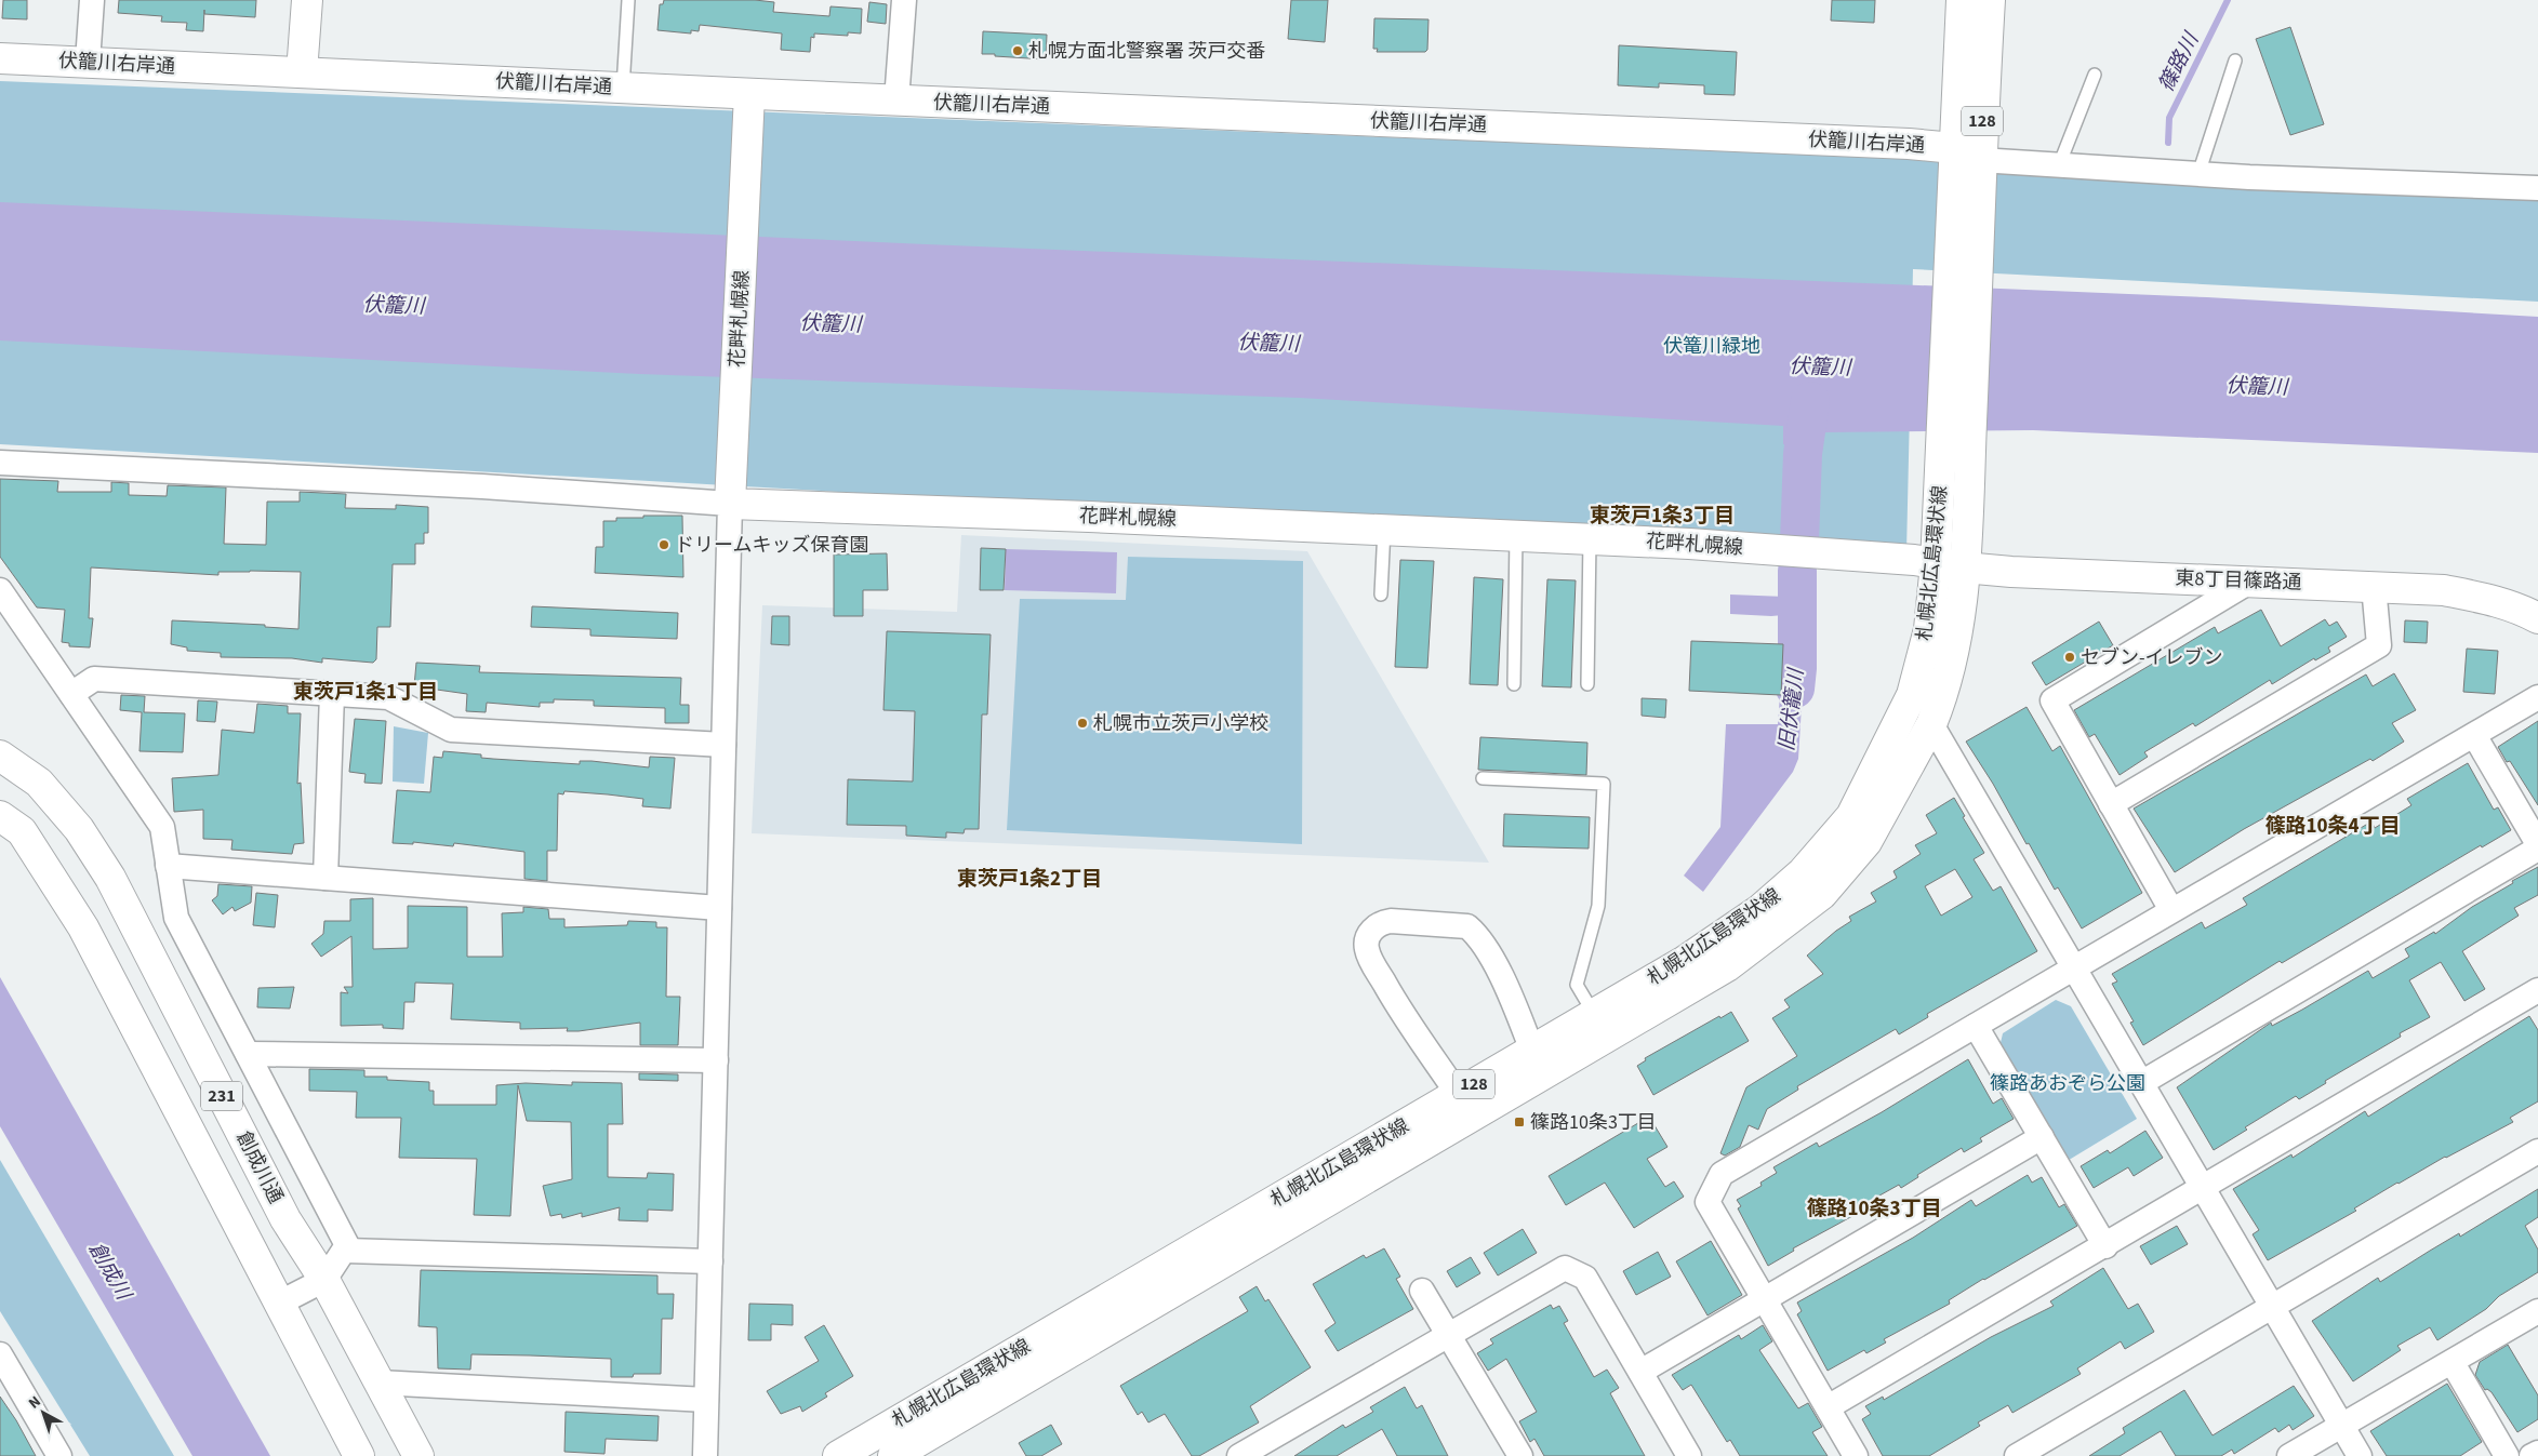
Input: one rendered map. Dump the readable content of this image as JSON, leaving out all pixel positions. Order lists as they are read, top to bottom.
{
  "streets": {
    "main road": [
      "伏籠川右岸通",
      "128",
      "花畔札幌線",
      "札幌北広島環状線",
      "東8丁目篠路通",
      "231",
      "創成川通"
    ]
  },
  "crossings": [
    ["伏籠川右岸通", "花畔札幌線"],
    ["伏籠川右岸通", "札幌北広島環状線"],
    ["花畔札幌線", "札幌北広島環状線"],
    ["花畔札幌線", "東8丁目篠路通"],
    ["札幌北広島環状線", "東8丁目篠路通"]
  ],
  "districts": [
    "東茨戸1条3丁目",
    "東茨戸1条1丁目",
    "篠路10条4丁目",
    "東茨戸1条2丁目",
    "篠路10条3丁目"
  ],
  "water": [
    "篠路川",
    "伏籠川",
    "旧伏籠川",
    "創成川"
  ],
  "parks": ["伏篭川緑地", "篠路あおぞら公園"],
  "places": {
    "other": [
      "札幌方面北警察署 茨戸交番",
      "ドリームキッズ保育園",
      "セブン-イレブン",
      "札幌市立茨戸小学校"
    ],
    "transit": ["篠路10条3丁目"]
  },
  "north": "top left"
}
